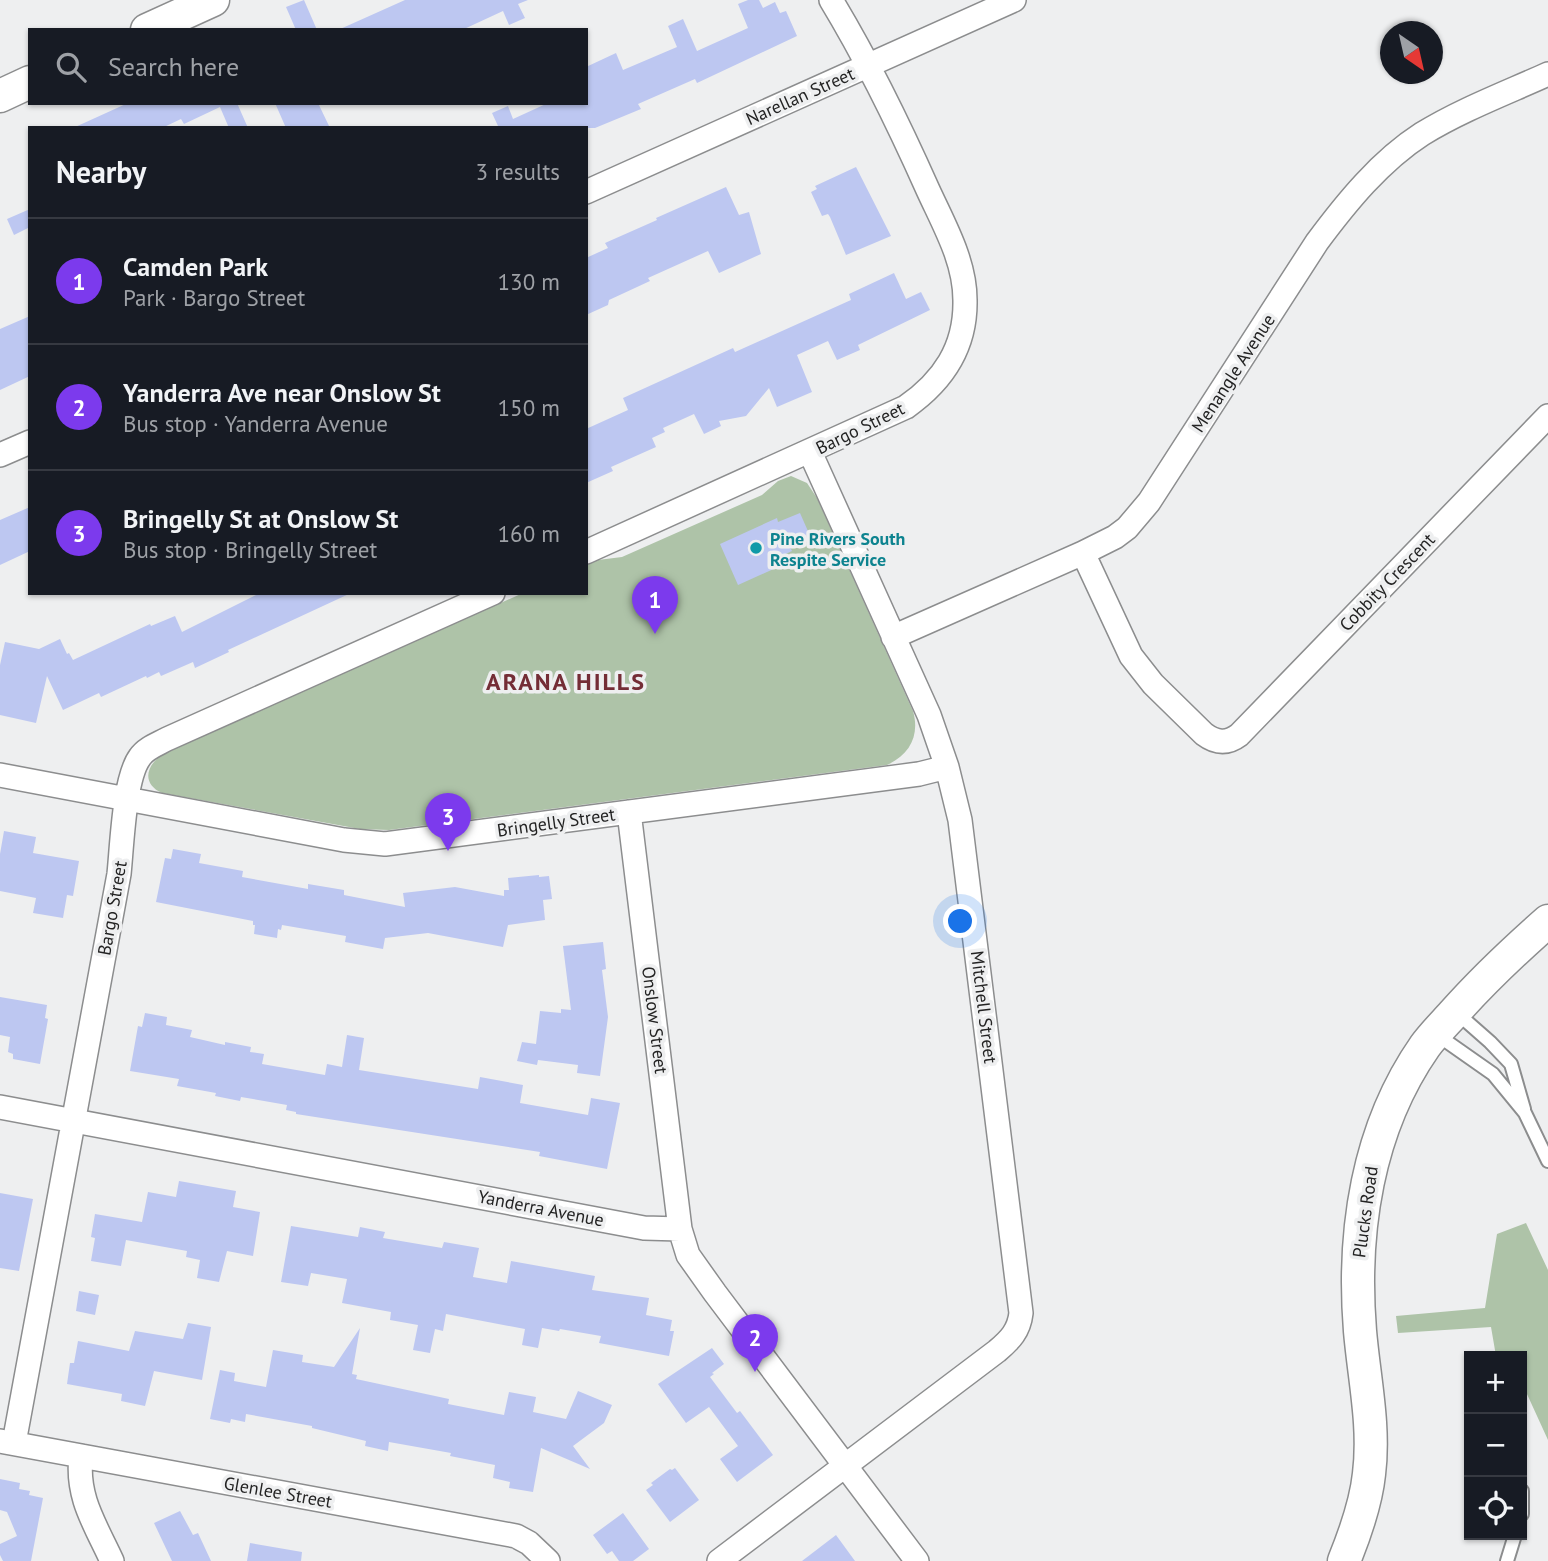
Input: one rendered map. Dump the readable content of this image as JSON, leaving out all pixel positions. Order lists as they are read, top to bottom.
{
  "streets": {
    "street": [
      "Narellan Street",
      "Menangle Avenue",
      "Bargo Street",
      "Cobbity Crescent",
      "Bringelly Street",
      "Mitchell Street",
      "Onslow Street",
      "Yanderra Avenue",
      "Plucks Road",
      "Glenlee Street"
    ]
  },
  "crossings": [
    ["Narellan Street", "Bargo Street"],
    ["Menangle Avenue", "Cobbity Crescent"],
    ["Menangle Avenue", "Mitchell Street"],
    ["Bargo Street", "Bringelly Street"],
    ["Bargo Street", "Mitchell Street"],
    ["Bargo Street", "Yanderra Avenue"],
    ["Bargo Street", "Glenlee Street"],
    ["Bringelly Street", "Mitchell Street"],
    ["Bringelly Street", "Onslow Street"],
    ["Onslow Street", "Yanderra Avenue"]
  ],
  "districts": ["ARANA HILLS"],
  "places": ["Pine Rivers South Respite Service"],
  "north": "bottom right",
  "page": {
    "search": "Search here",
    "heading": ["Nearby", "3 results"],
    "list": [
      {
        "mark": "1",
        "name": "Camden Park",
        "note": "Park · Bargo Street",
        "value": "130 m"
      },
      {
        "mark": "2",
        "name": "Yanderra Ave near Onslow St",
        "note": "Bus stop · Yanderra Avenue",
        "value": "150 m"
      },
      {
        "mark": "3",
        "name": "Bringelly St at Onslow St",
        "note": "Bus stop · Bringelly Street",
        "value": "160 m"
      }
    ],
    "pins": ["1", "3", "2"],
    "map_buttons": ["+", "−"]
  }
}
